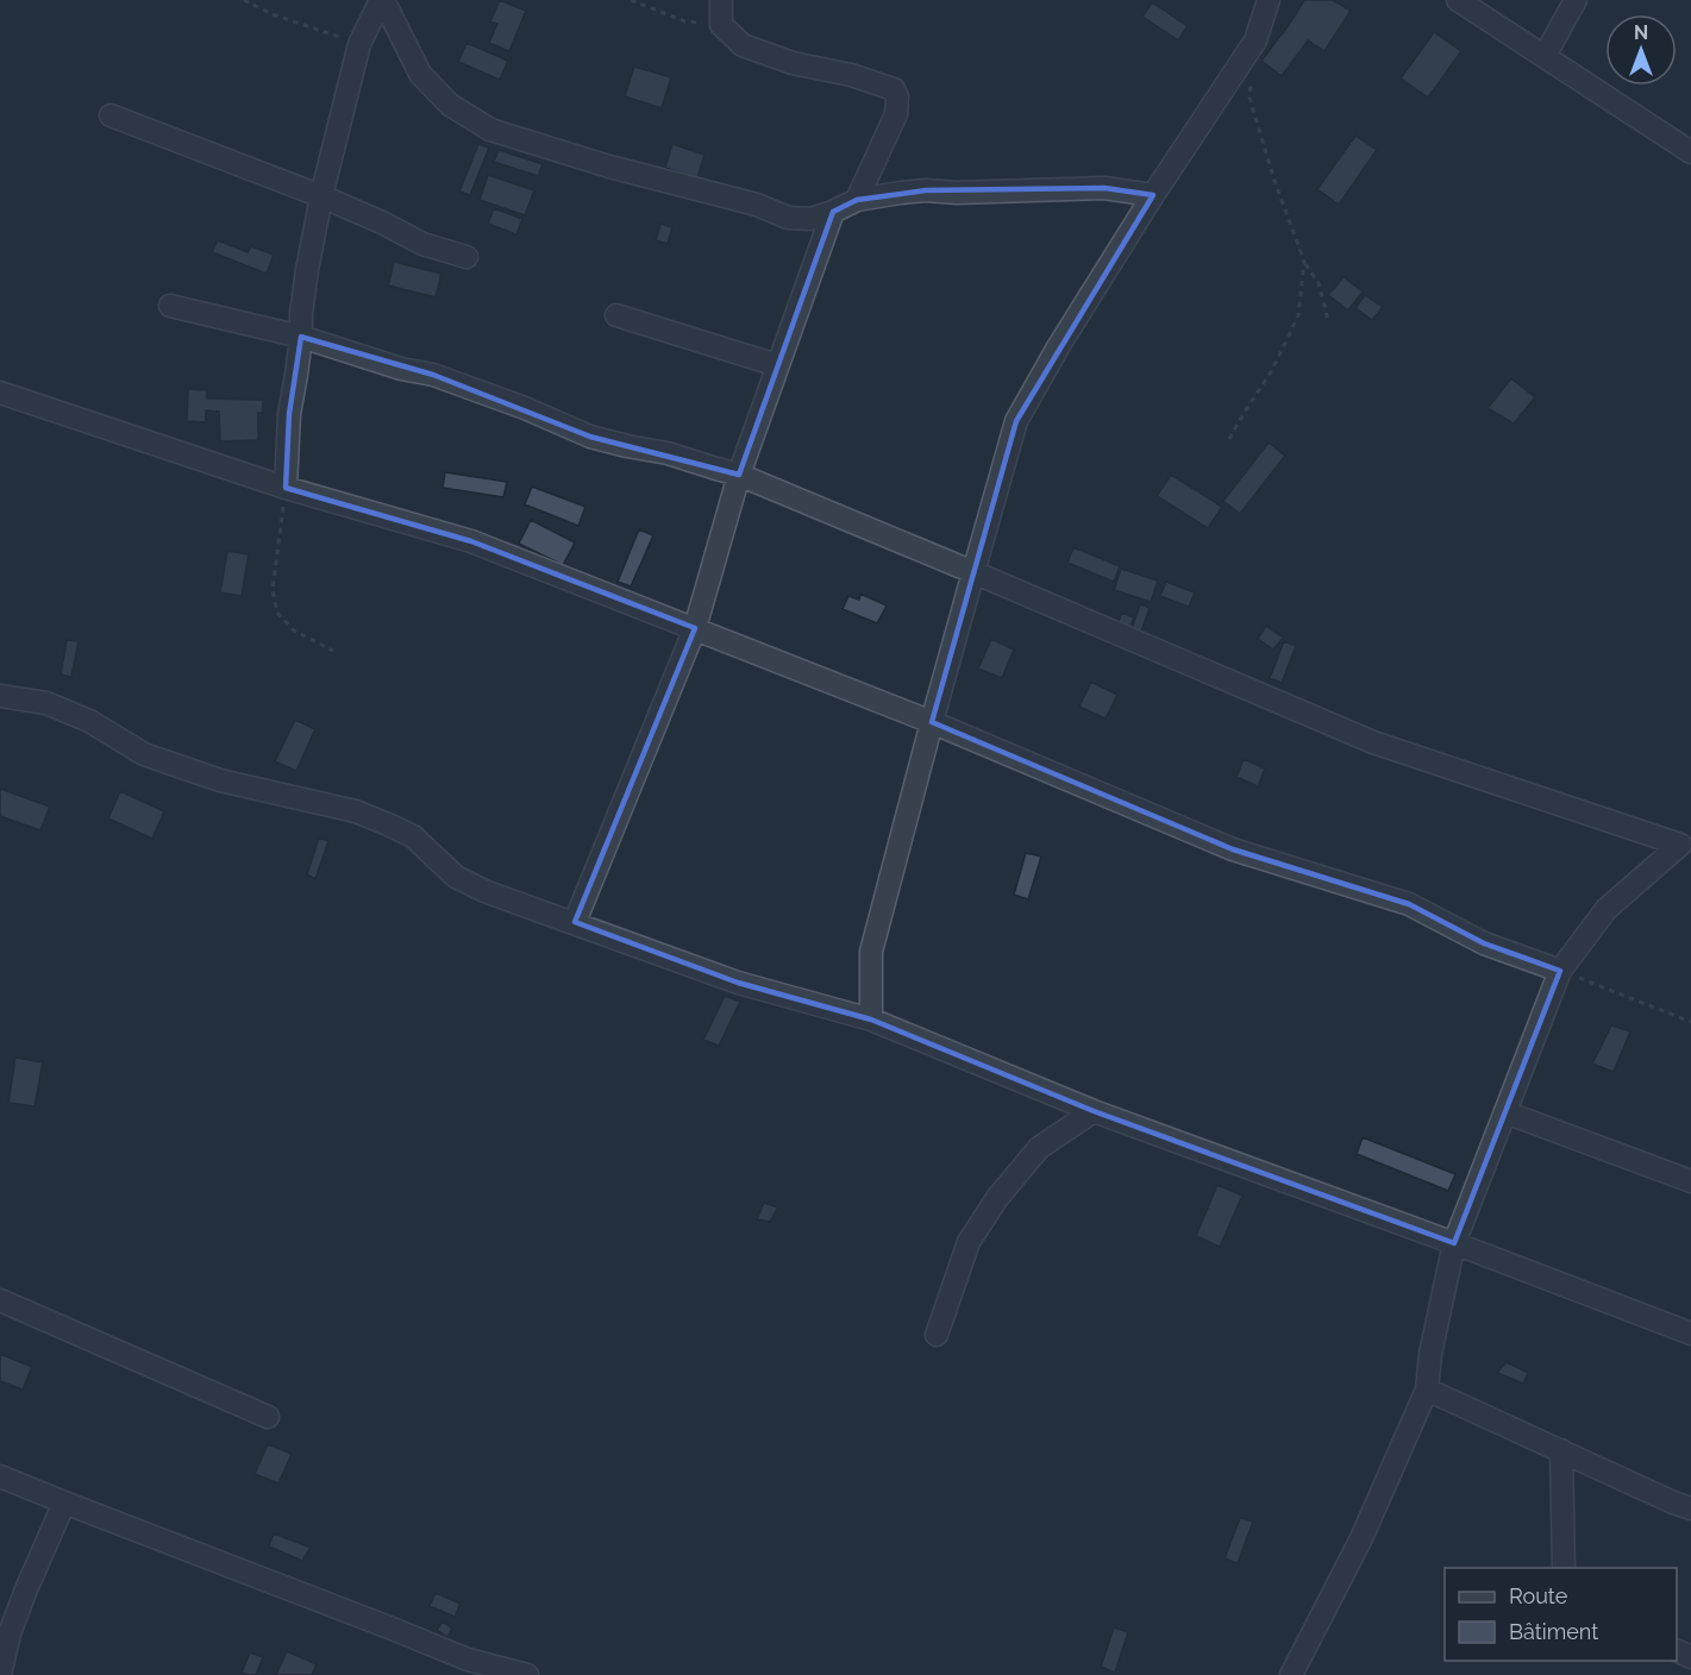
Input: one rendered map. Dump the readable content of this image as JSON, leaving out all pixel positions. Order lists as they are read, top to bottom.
{
  "legend": ["Route", "Bâtiment"],
  "north": "top"
}
